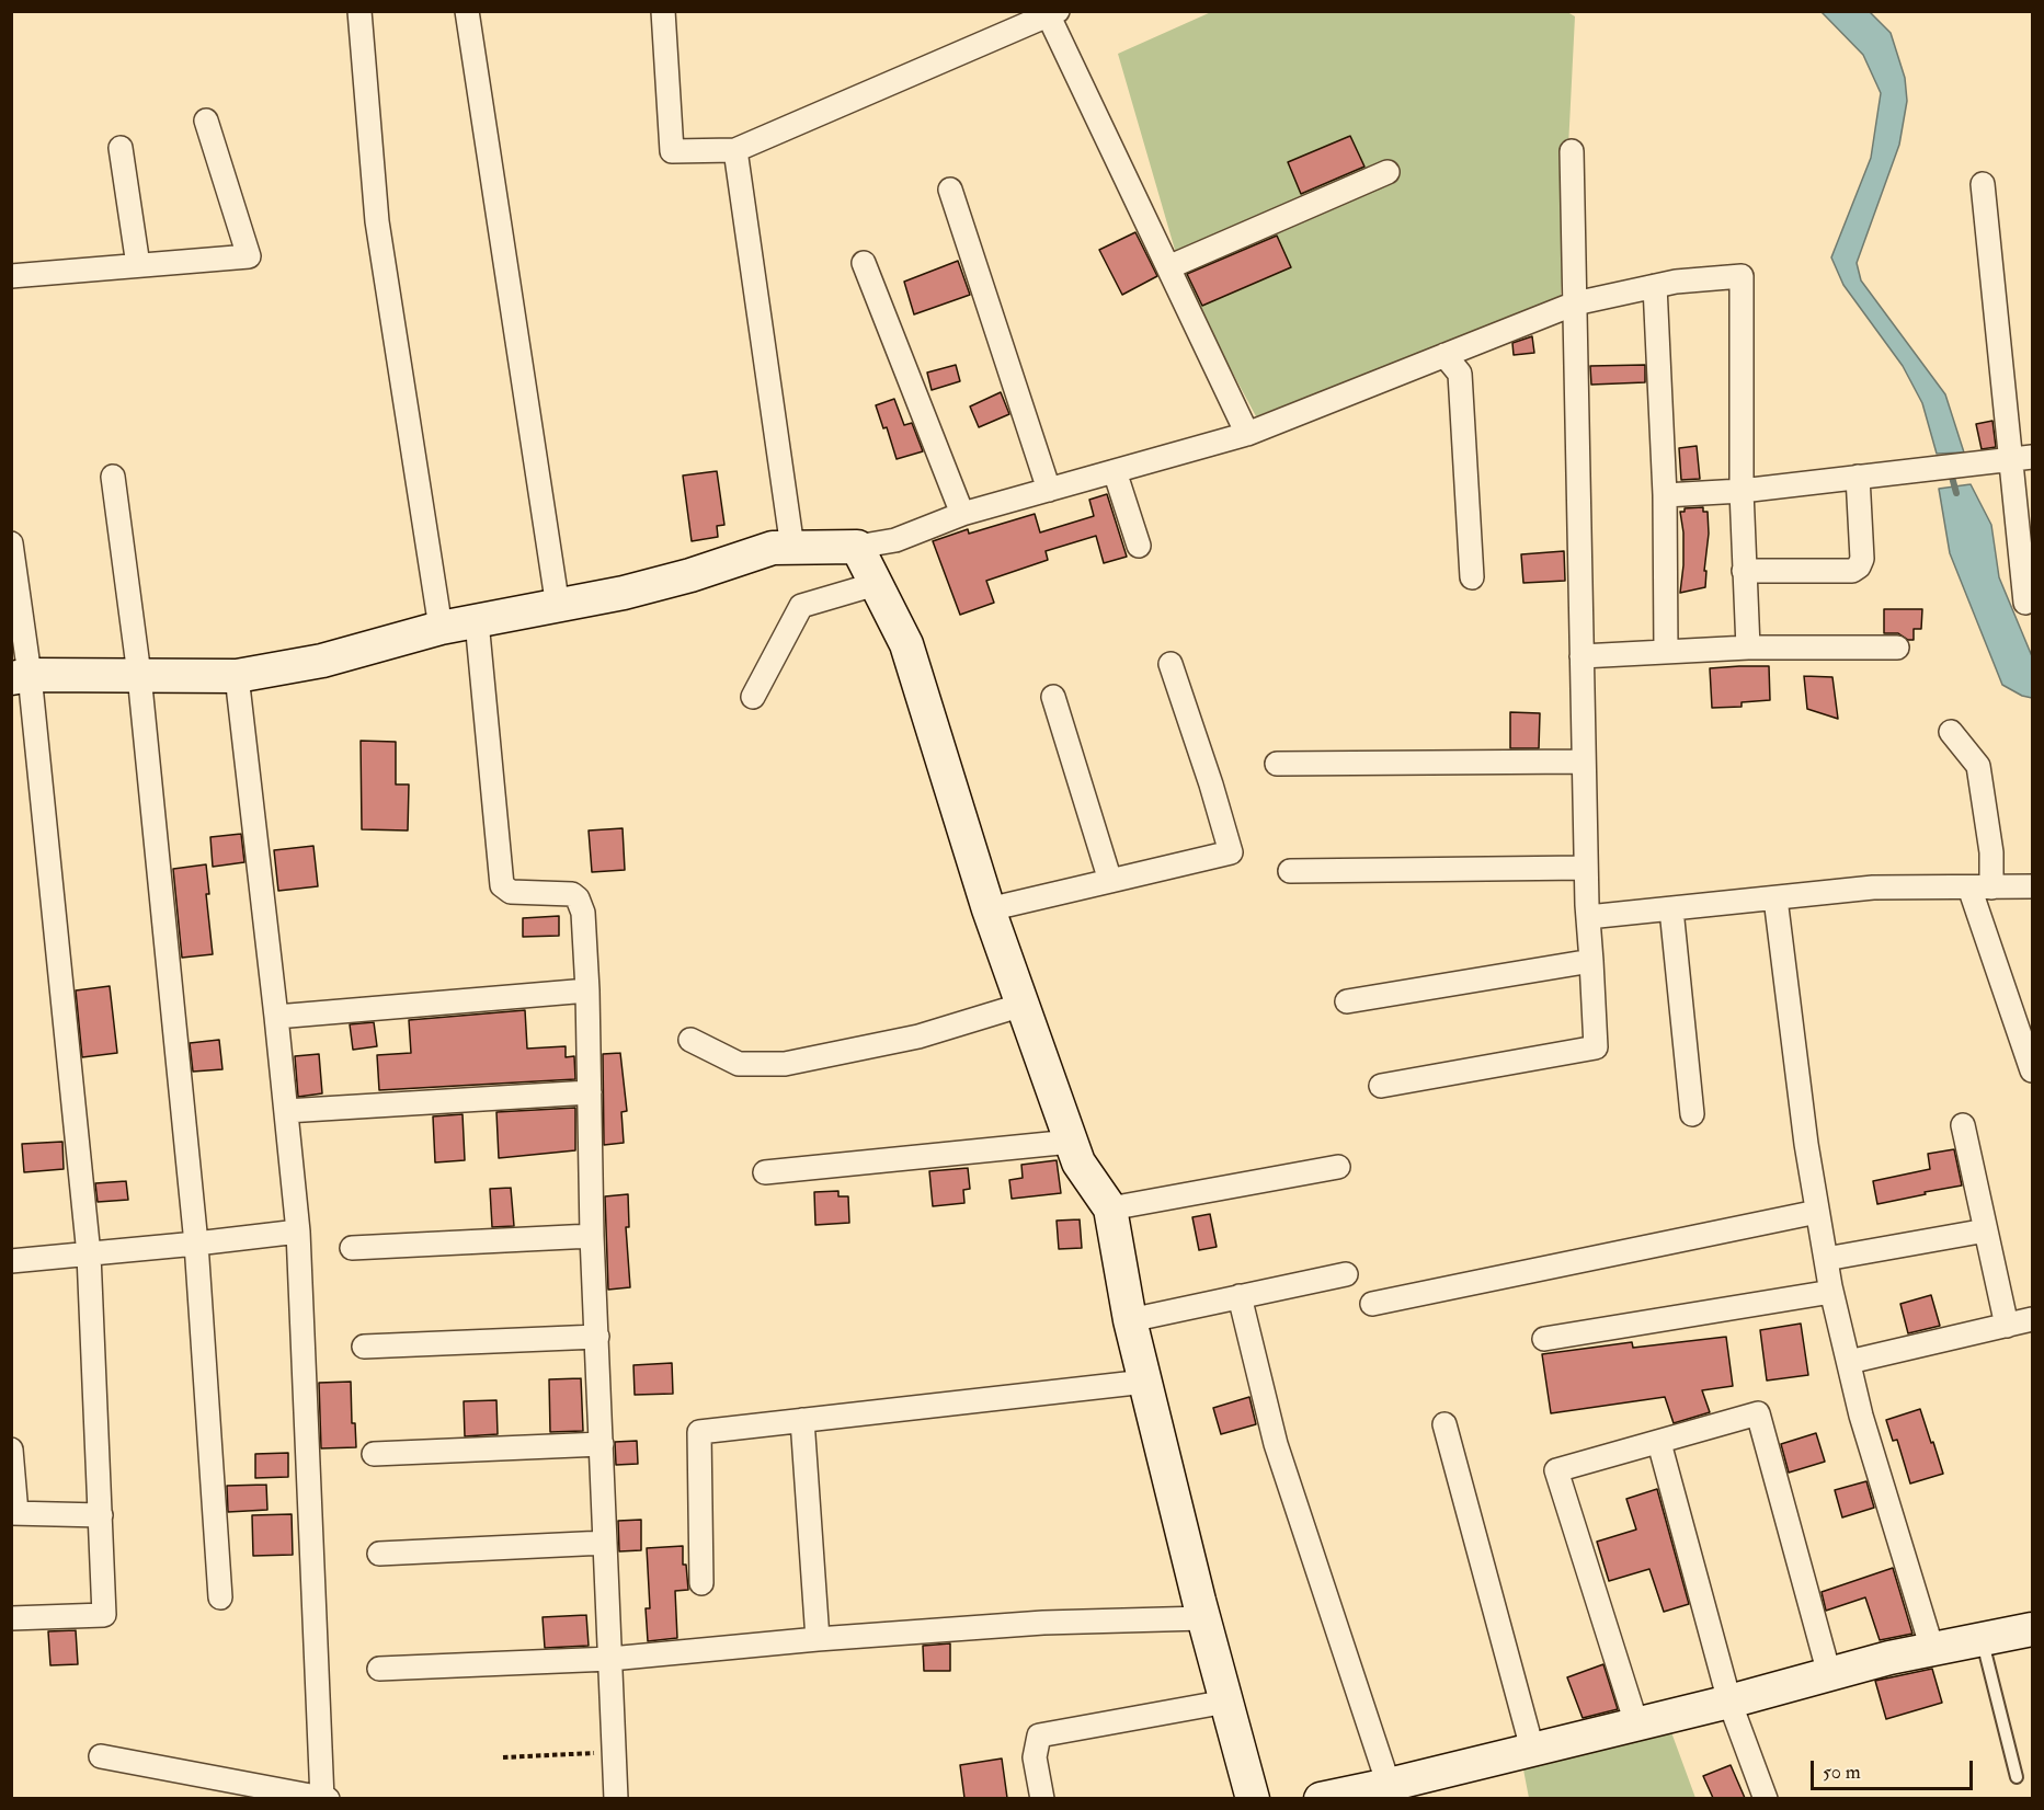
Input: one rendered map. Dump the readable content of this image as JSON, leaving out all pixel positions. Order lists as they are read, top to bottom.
{
  "scale_bar": "50 m"
}
